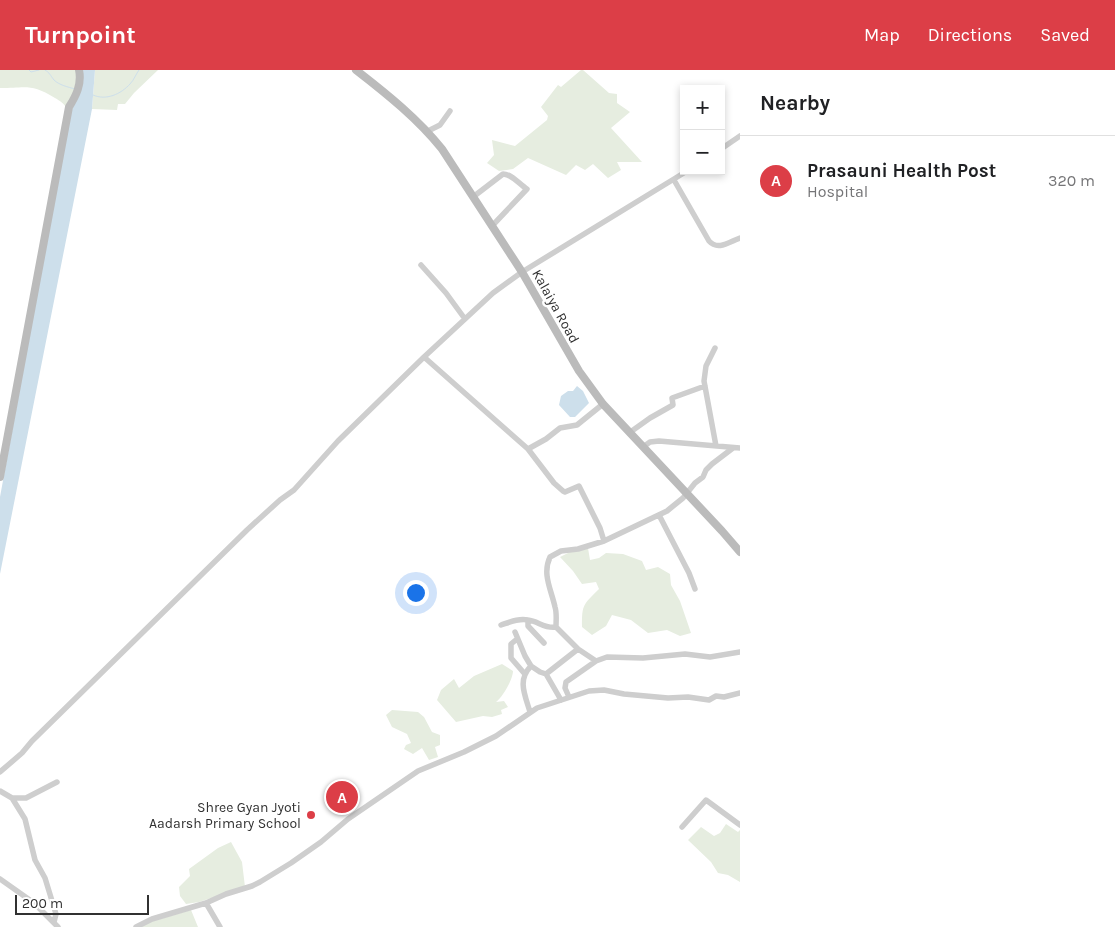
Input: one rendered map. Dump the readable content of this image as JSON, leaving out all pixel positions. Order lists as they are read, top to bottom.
{
  "streets": {
    "main road": ["Kalaiya Road"]
  },
  "places": ["Shree Gyan Jyoti Aadarsh Primary School"],
  "scale_bar": "200 m",
  "page": {
    "header": "Turnpoint",
    "nav": ["Map", "Directions", "Saved"],
    "heading": "Nearby",
    "map_buttons": ["+", "−"],
    "list": [
      {
        "mark": "A",
        "name": "Prasauni Health Post",
        "note": "Hospital",
        "value": "320 m"
      }
    ],
    "pins": "A",
    "scale": "200 m"
  }
}
